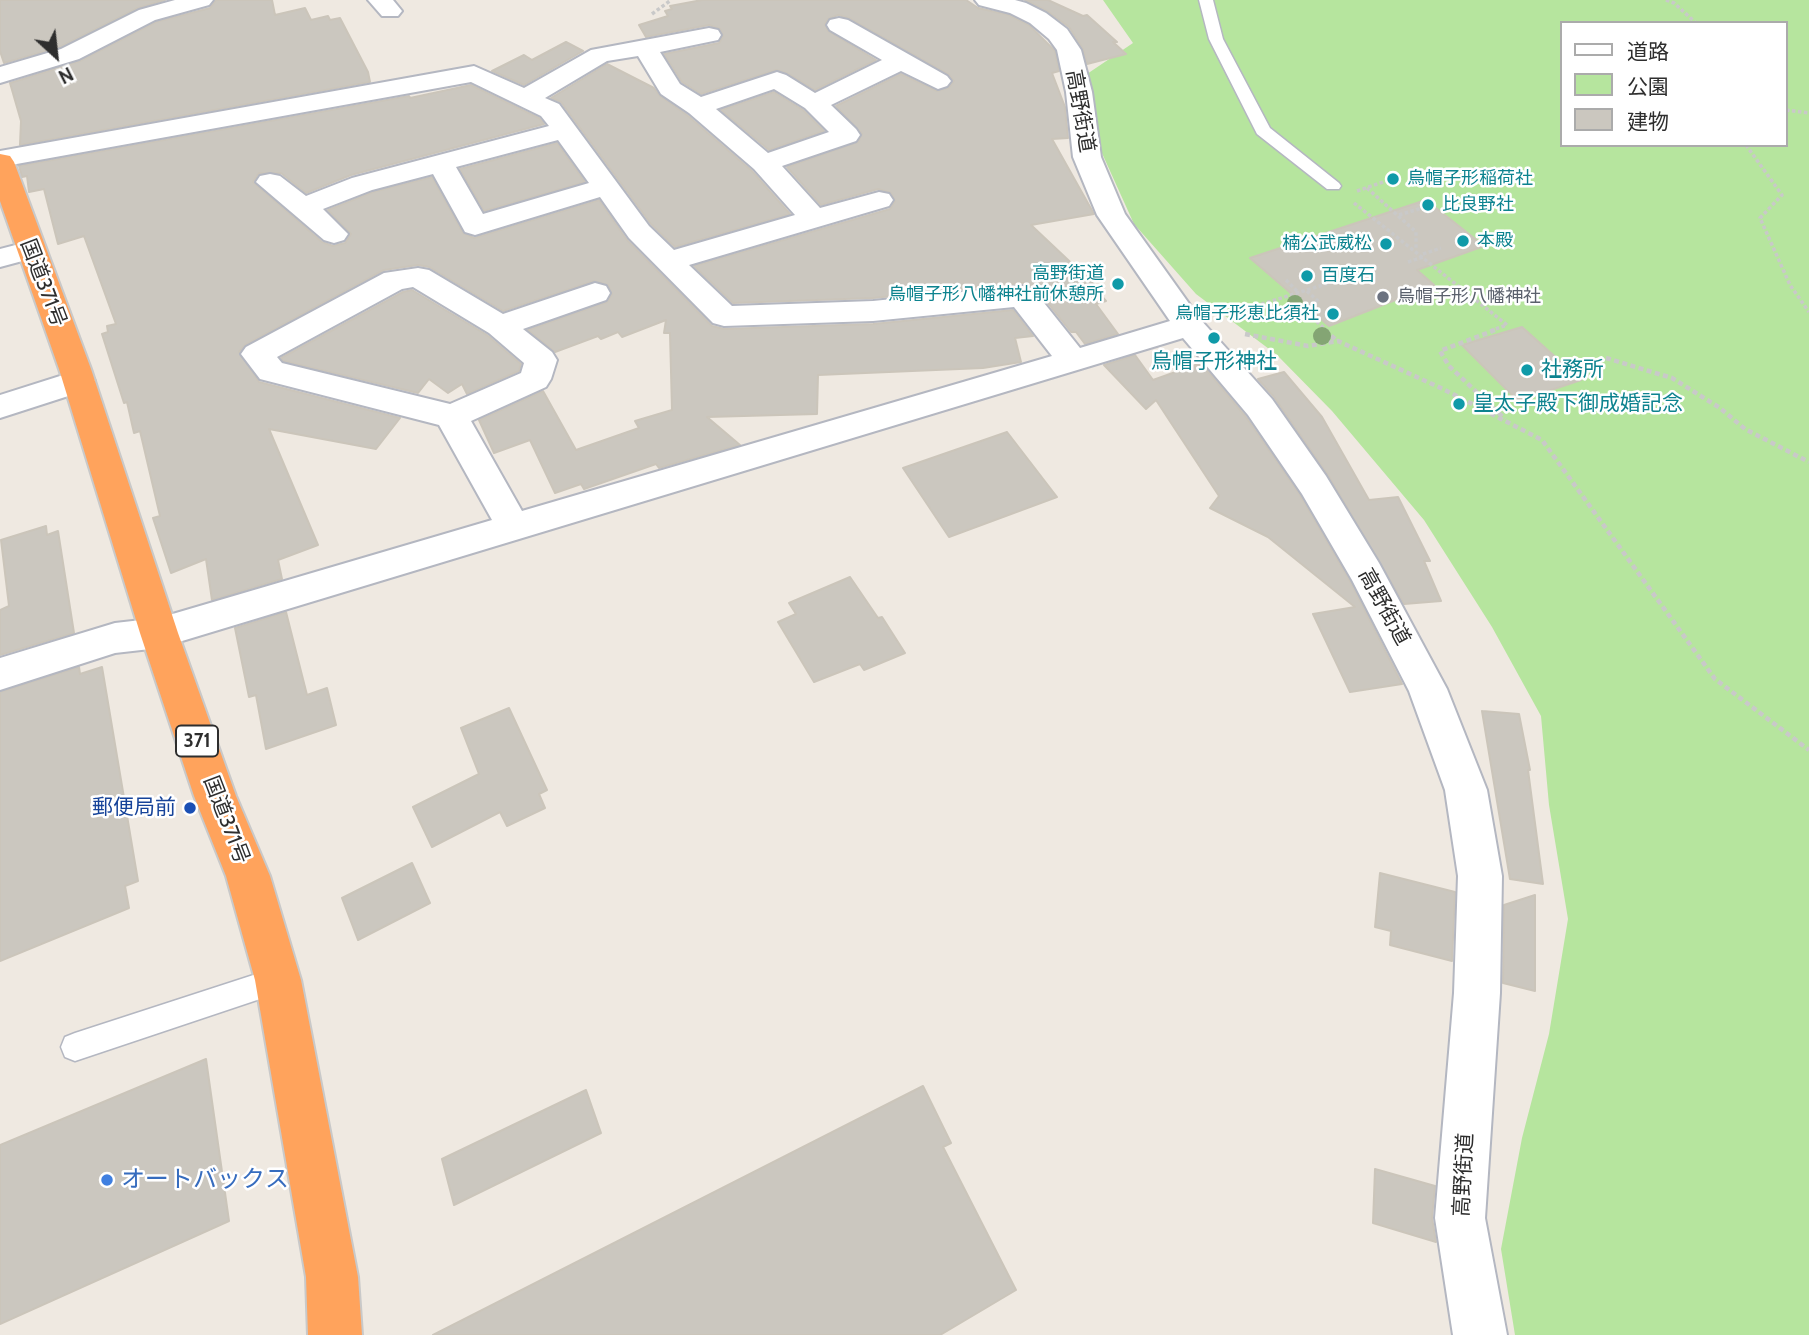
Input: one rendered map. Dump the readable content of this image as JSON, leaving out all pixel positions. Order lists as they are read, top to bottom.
{
  "streets": {
    "highway": ["国道371号", "371"],
    "street": ["高野街道"]
  },
  "places": [
    "烏帽子形稲荷社",
    "比良野社",
    "本殿",
    "楠公武威松",
    "百度石",
    "高野街道 烏帽子形八幡神社前休憩所",
    "烏帽子形八幡神社",
    "烏帽子形恵比須社",
    "烏帽子形神社",
    "社務所",
    "皇太子殿下御成婚記念",
    "郵便局前",
    "オートバックス"
  ],
  "legend": ["道路", "公園", "建物"],
  "north": "bottom right"
}
